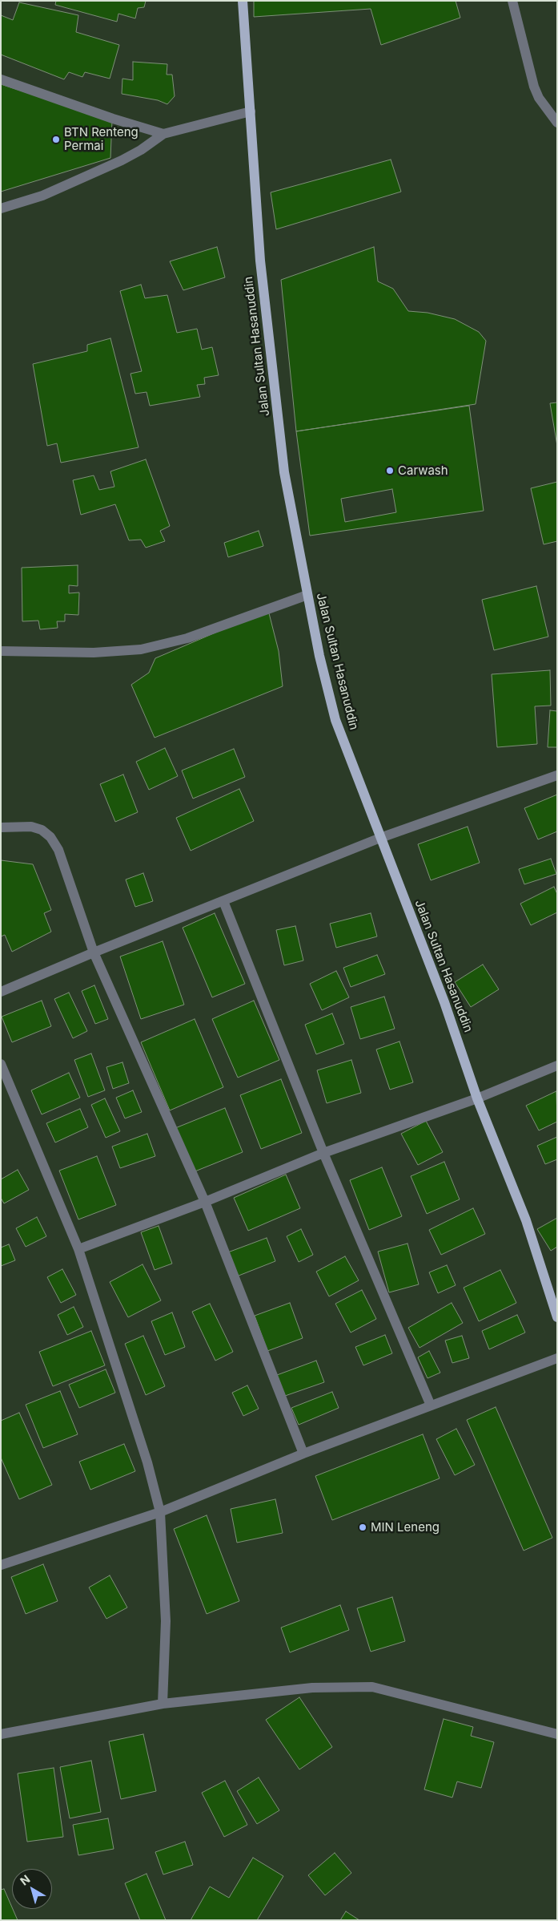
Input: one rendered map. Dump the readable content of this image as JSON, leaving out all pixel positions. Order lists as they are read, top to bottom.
{
  "streets": {
    "main road": ["Jalan Sultan Hasanuddin"]
  },
  "places": ["BTN Renteng Permai", "Carwash", "MIN Leneng"],
  "north": "top left"
}
